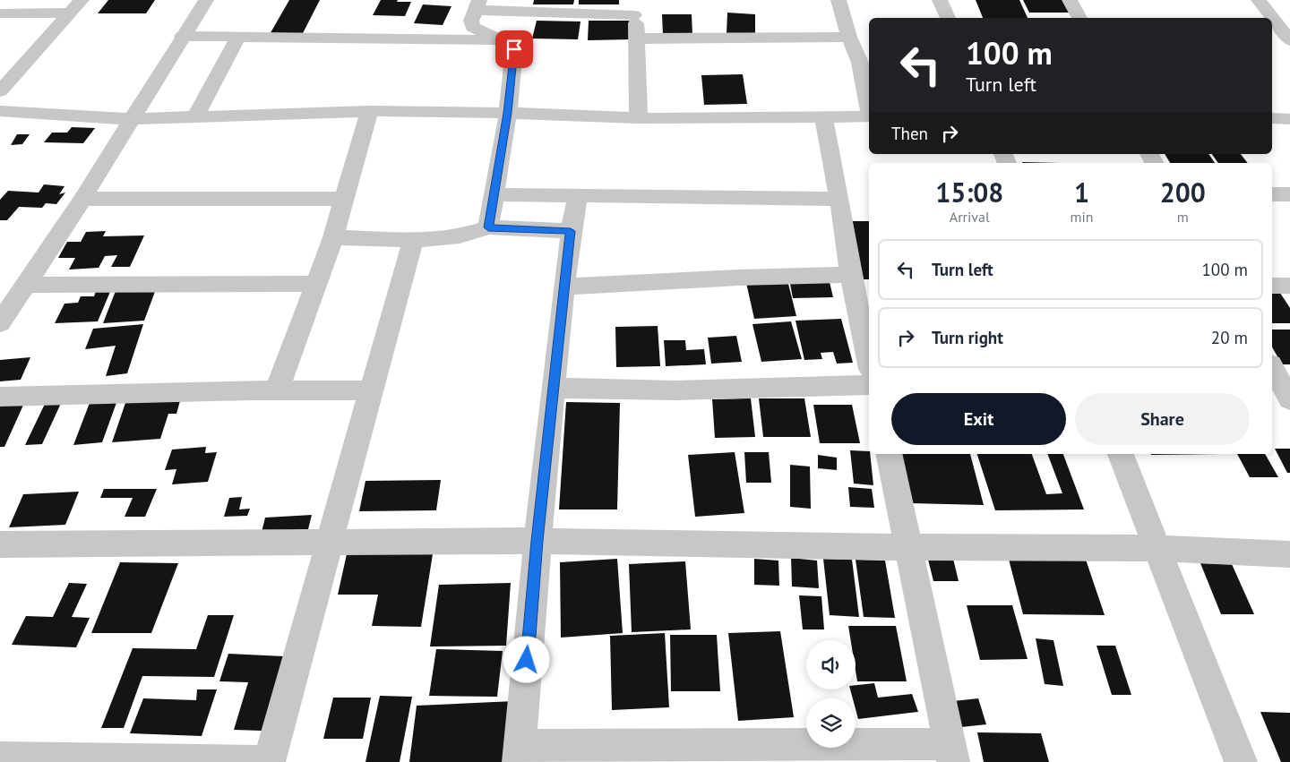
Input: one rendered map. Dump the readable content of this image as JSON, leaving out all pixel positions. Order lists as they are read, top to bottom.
{
  "page": {
    "turn": ["100 m", "Turn left"],
    "then": "Then",
    "eta": [
      "15:08",
      "Arrival",
      "1",
      "min",
      "200",
      "m"
    ],
    "list": [
      {
        "name": "Turn left",
        "value": "100 m"
      },
      {
        "name": "Turn right",
        "value": "20 m"
      }
    ],
    "buttons": ["Exit", "Share"]
  }
}
